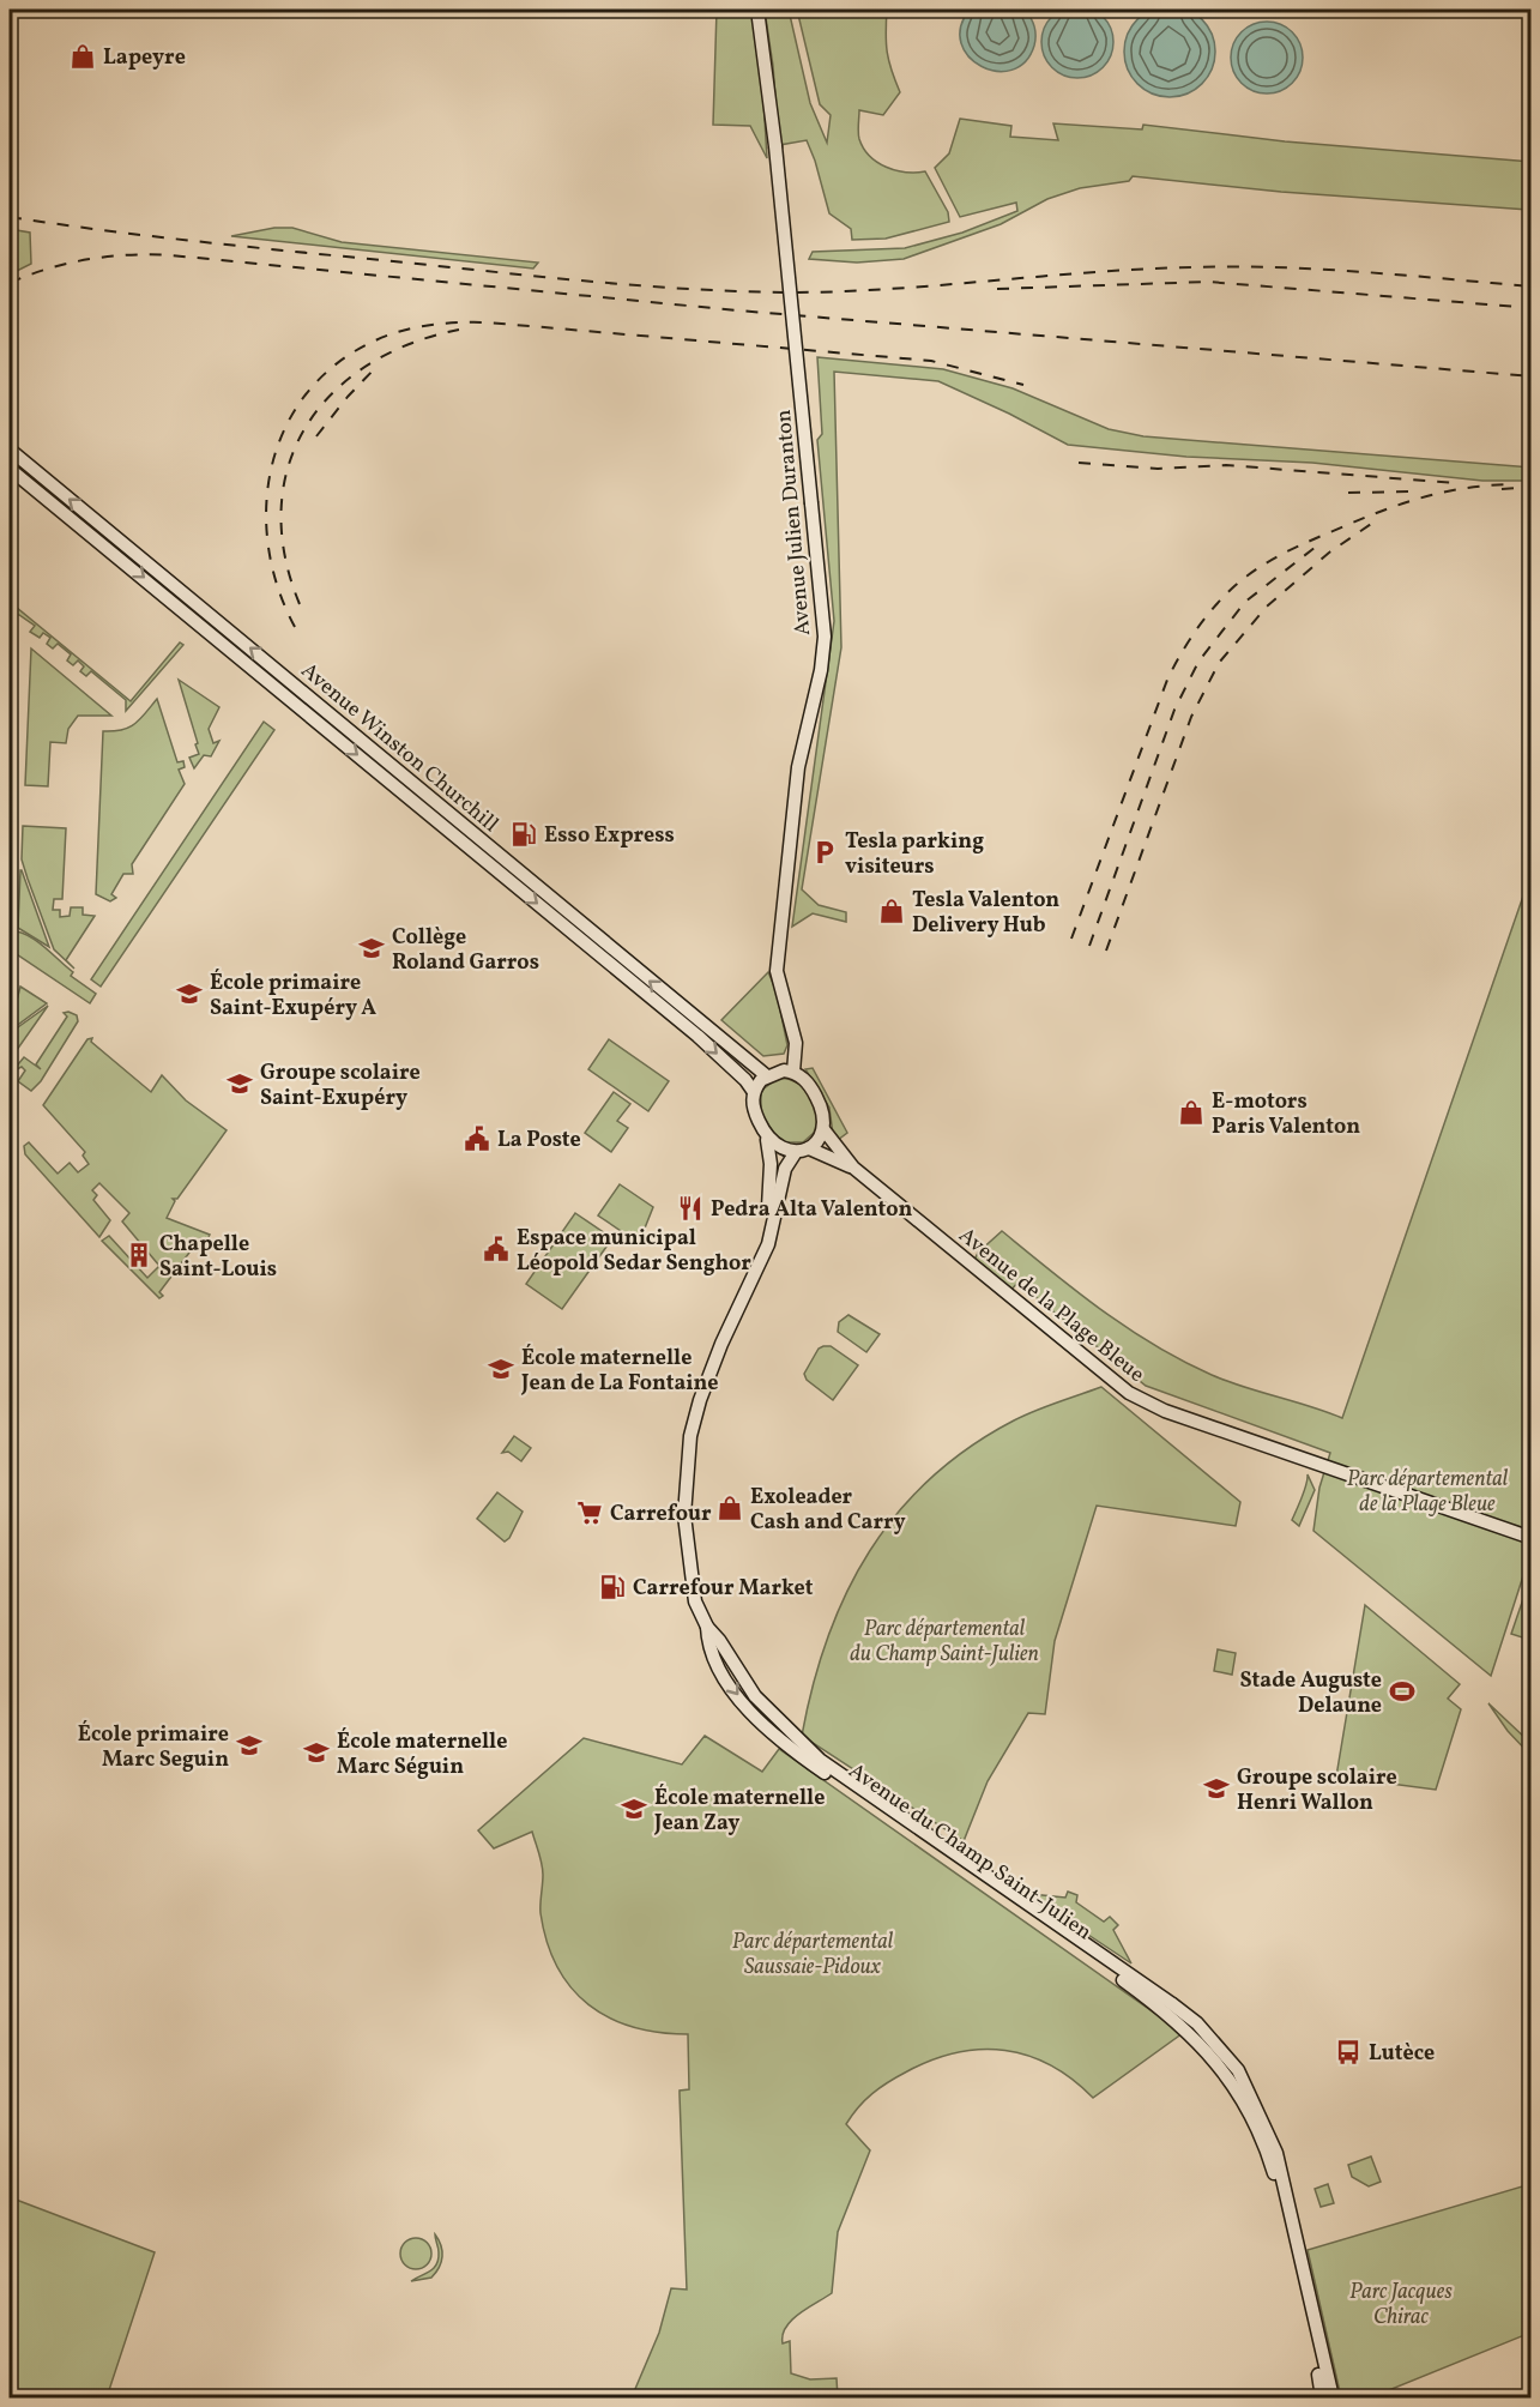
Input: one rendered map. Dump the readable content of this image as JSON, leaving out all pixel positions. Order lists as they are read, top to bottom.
{
  "streets": {
    "main road": [
      "Avenue Julien Duranton",
      "Avenue Winston Churchill",
      "Avenue de la Plage Bleue",
      "Avenue du Champ Saint-Julien"
    ]
  },
  "crossings": [
    ["Avenue Julien Duranton", "Avenue Winston Churchill"],
    ["Avenue Julien Duranton", "Avenue de la Plage Bleue"],
    ["Avenue Julien Duranton", "Avenue du Champ Saint-Julien"],
    ["Avenue Winston Churchill", "Avenue de la Plage Bleue"],
    ["Avenue Winston Churchill", "Avenue du Champ Saint-Julien"],
    ["Avenue de la Plage Bleue", "Avenue du Champ Saint-Julien"]
  ],
  "parks": [
    "Parc départemental de la Plage Bleue",
    "Parc départemental du Champ Saint-Julien",
    "Parc départemental Saussaie-Pidoux",
    "Parc Jacques Chirac"
  ],
  "places": {
    "shop": [
      "Lapeyre",
      "Tesla Valenton Delivery Hub",
      "E-motors Paris Valenton",
      "Exoleader Cash and Carry"
    ],
    "fuel station": ["Esso Express", "Carrefour Market"],
    "parking": ["Tesla parking visiteurs"],
    "school or university": [
      "Collège Roland Garros",
      "École primaire Saint-Exupéry A",
      "Groupe scolaire Saint-Exupéry",
      "École maternelle Jean de La Fontaine",
      "École primaire Marc Seguin",
      "École maternelle Marc Séguin",
      "Groupe scolaire Henri Wallon",
      "École maternelle Jean Zay"
    ],
    "public building": ["La Poste", "Espace municipal Léopold Sedar Senghor"],
    "restaurant": ["Pedra Alta Valenton"],
    "building": ["Chapelle Saint-Louis"],
    "supermarket": ["Carrefour"],
    "sports": ["Stade Auguste Delaune"],
    "bus stop": ["Lutèce"]
  }
}
